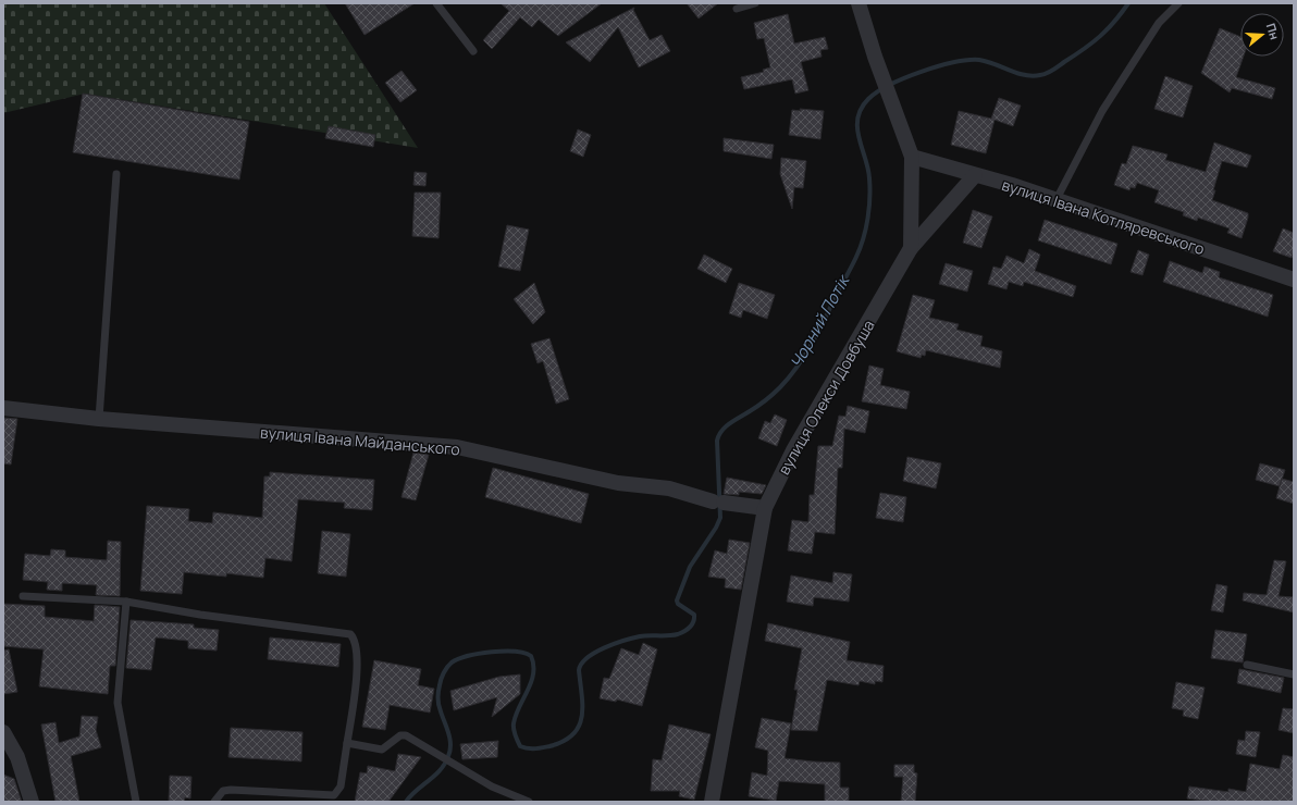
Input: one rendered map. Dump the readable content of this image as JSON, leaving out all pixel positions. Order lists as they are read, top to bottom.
{
  "streets": {
    "street": ["вулиця Івана Котляревського", "вулиця Олекси Довбуша", "вулиця Івана Майданського"]
  },
  "crossings": [
    ["вулиця Івана Котляревського", "вулиця Олекси Довбуша"],
    ["вулиця Олекси Довбуша", "вулиця Івана Майданського"]
  ],
  "water": ["Чорний Потік"],
  "north": "right"
}
